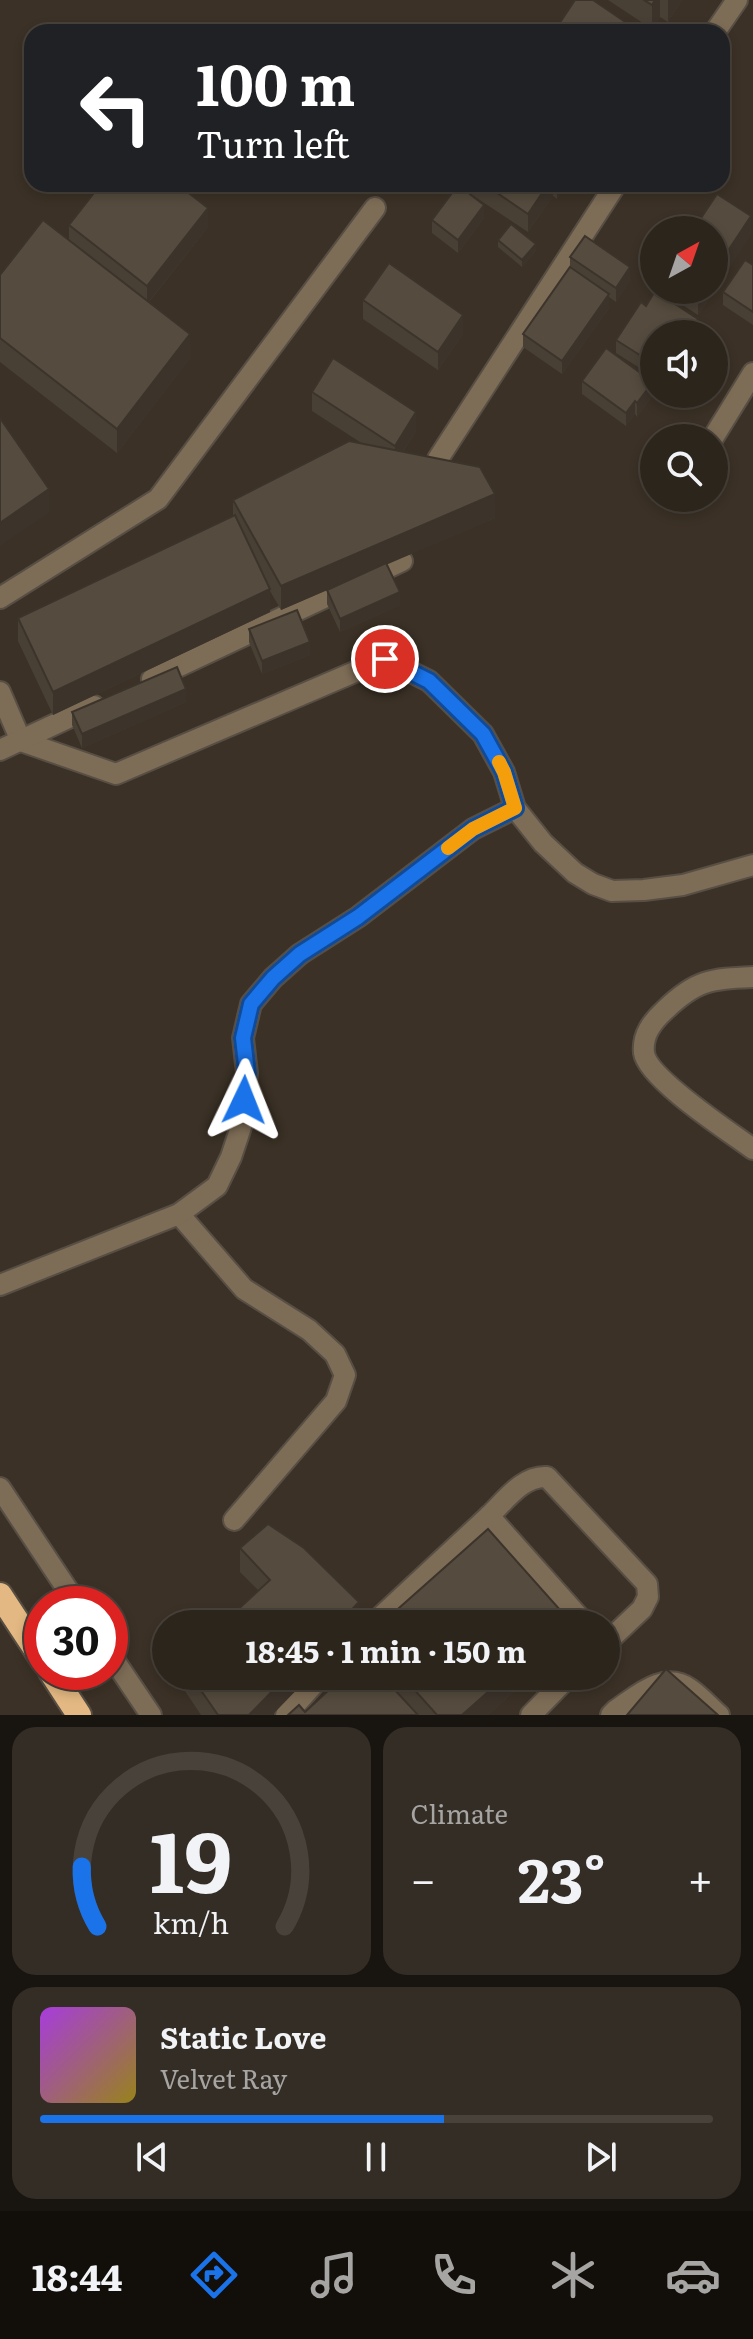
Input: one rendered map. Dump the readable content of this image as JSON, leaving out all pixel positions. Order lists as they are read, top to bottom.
{
  "north": "top right",
  "page": {
    "turn": ["100 m", "Turn left"],
    "limit": "30",
    "trip": "18:45 · 1 min · 150 m",
    "tile": "Climate",
    "heat": ["−", "23°", "+"],
    "song": ["Static Love", "Velvet Ray"],
    "tabs": "18:44",
    "gauge": ["19", "km/h"]
  }
}
